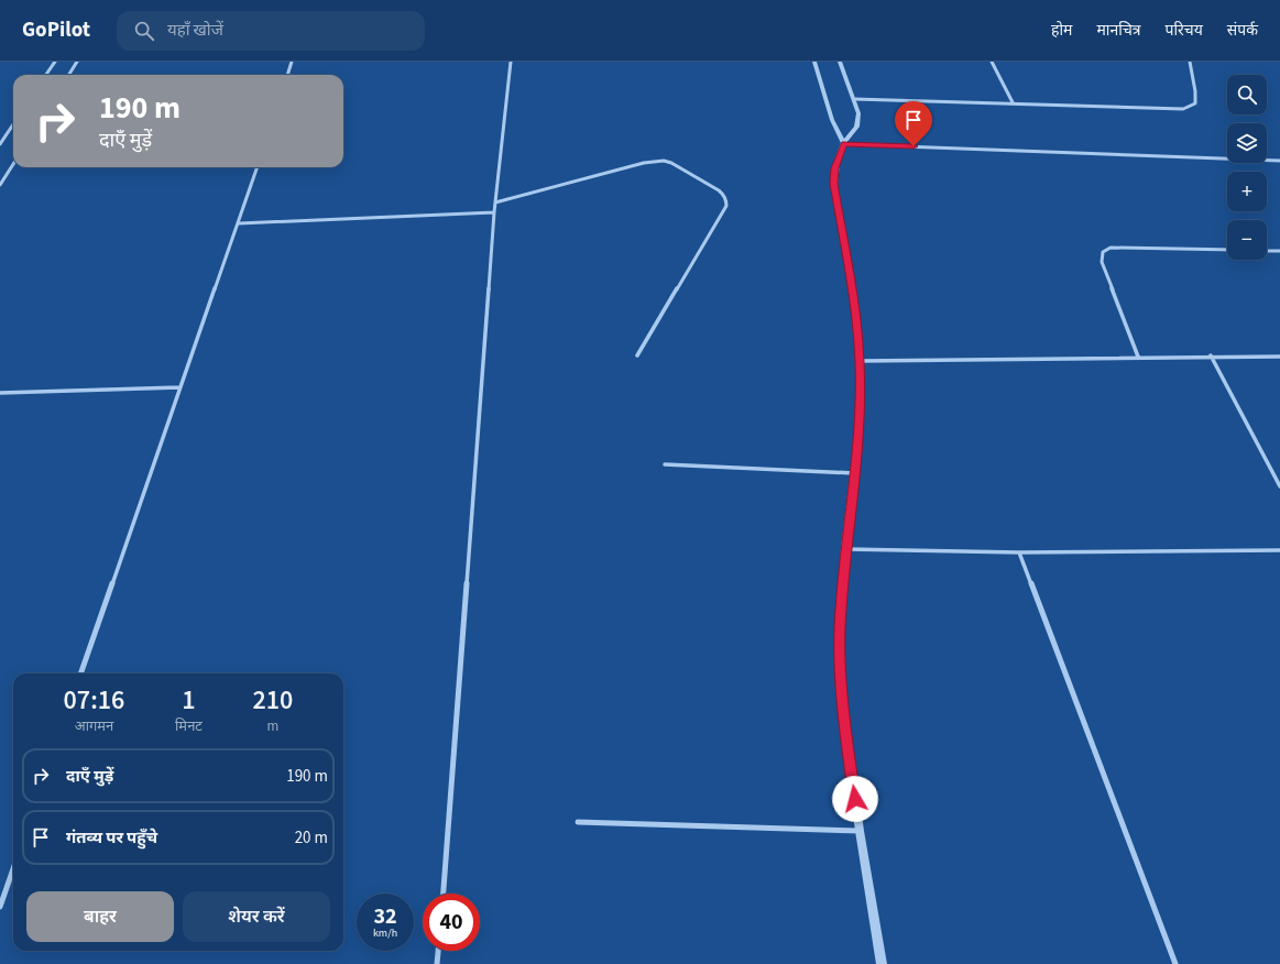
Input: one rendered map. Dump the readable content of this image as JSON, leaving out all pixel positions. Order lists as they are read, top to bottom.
{
  "page": {
    "header": "GoPilot",
    "search": "यहाँ खोजें",
    "nav": [
      "होम",
      "मानचित्र",
      "परिचय",
      "संपर्क"
    ],
    "map_buttons": ["+", "−"],
    "turn": ["190 m", "दाएँ मुड़ें"],
    "eta": [
      "07:16",
      "आगमन",
      "1",
      "मिनट",
      "210",
      "m"
    ],
    "list": [
      {
        "name": "दाएँ मुड़ें",
        "value": "190 m"
      },
      {
        "name": "गंतव्य पर पहुँचे",
        "value": "20 m"
      }
    ],
    "buttons": ["बाहर", "शेयर करें"],
    "speed": "32 km/h",
    "limit": "40"
  }
}
